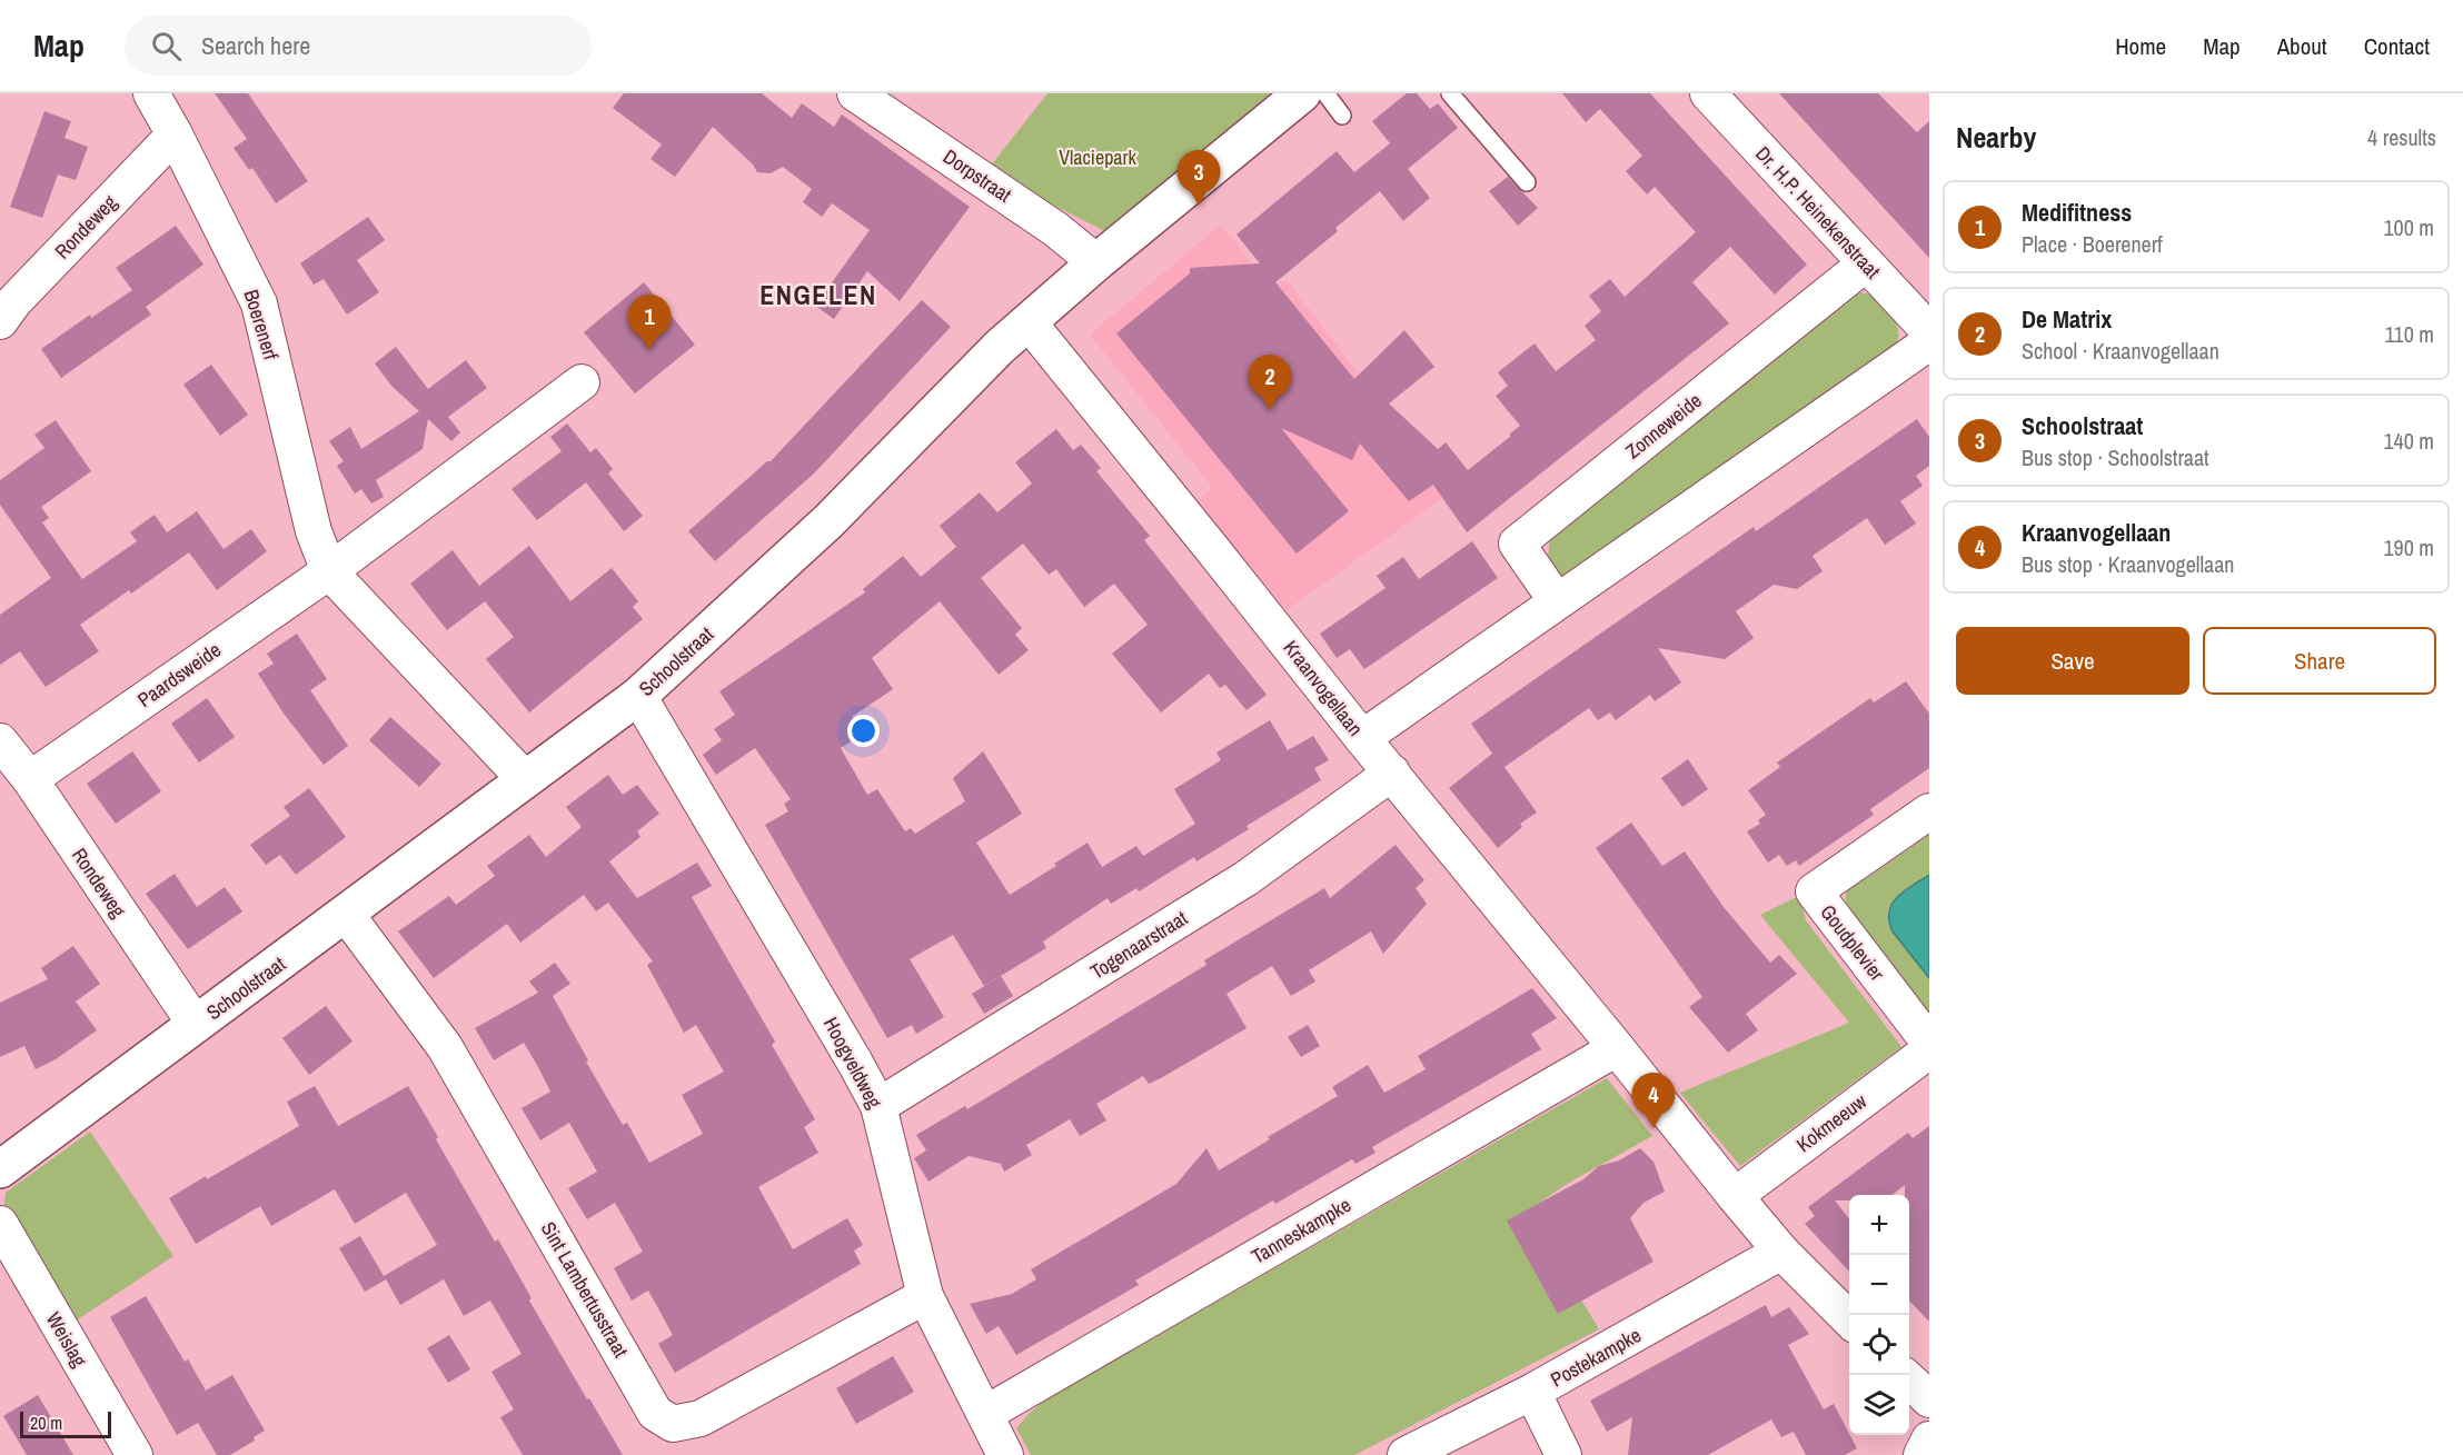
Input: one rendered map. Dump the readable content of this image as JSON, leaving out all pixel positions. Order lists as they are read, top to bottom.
{
  "streets": {
    "street": [
      "Dorpstraat",
      "Dr. H.P. Heinekenstraat",
      "Rondeweg",
      "Boerenerf",
      "Zonneweide",
      "Schoolstraat",
      "Paardsweide",
      "Kraanvogellaan",
      "Goudplevier",
      "Togenaarstraat",
      "Hoogveldweg",
      "Kokmeeuw",
      "Tanneskampke",
      "Sint Lambertusstraat",
      "Weislag",
      "Postekampke"
    ]
  },
  "crossings": [
    ["Dorpstraat", "Schoolstraat"],
    ["Dr. H.P. Heinekenstraat", "Zonneweide"],
    ["Rondeweg", "Boerenerf"],
    ["Rondeweg", "Schoolstraat"],
    ["Rondeweg", "Paardsweide"],
    ["Boerenerf", "Schoolstraat"],
    ["Boerenerf", "Paardsweide"],
    ["Schoolstraat", "Kraanvogellaan"],
    ["Schoolstraat", "Hoogveldweg"],
    ["Schoolstraat", "Sint Lambertusstraat"],
    ["Kraanvogellaan", "Togenaarstraat"],
    ["Kraanvogellaan", "Kokmeeuw"],
    ["Kraanvogellaan", "Tanneskampke"],
    ["Kraanvogellaan", "Postekampke"],
    ["Togenaarstraat", "Hoogveldweg"],
    ["Hoogveldweg", "Tanneskampke"],
    ["Hoogveldweg", "Sint Lambertusstraat"]
  ],
  "districts": ["ENGELEN"],
  "parks": ["Vlaciepark"],
  "scale_bar": "20 m",
  "page": {
    "header": "Map",
    "search": "Search here",
    "nav": [
      "Home",
      "Map",
      "About",
      "Contact"
    ],
    "heading": ["Nearby", "4 results"],
    "pins": [
      "3",
      "1",
      "2",
      "4"
    ],
    "list": [
      {
        "mark": "1",
        "name": "Medifitness",
        "note": "Place · Boerenerf",
        "value": "100 m"
      },
      {
        "mark": "2",
        "name": "De Matrix",
        "note": "School · Kraanvogellaan",
        "value": "110 m"
      },
      {
        "mark": "3",
        "name": "Schoolstraat",
        "note": "Bus stop · Schoolstraat",
        "value": "140 m"
      },
      {
        "mark": "4",
        "name": "Kraanvogellaan",
        "note": "Bus stop · Kraanvogellaan",
        "value": "190 m"
      }
    ],
    "buttons": ["Save", "Share"],
    "map_buttons": ["+", "−"],
    "scale": "20 m"
  }
}
